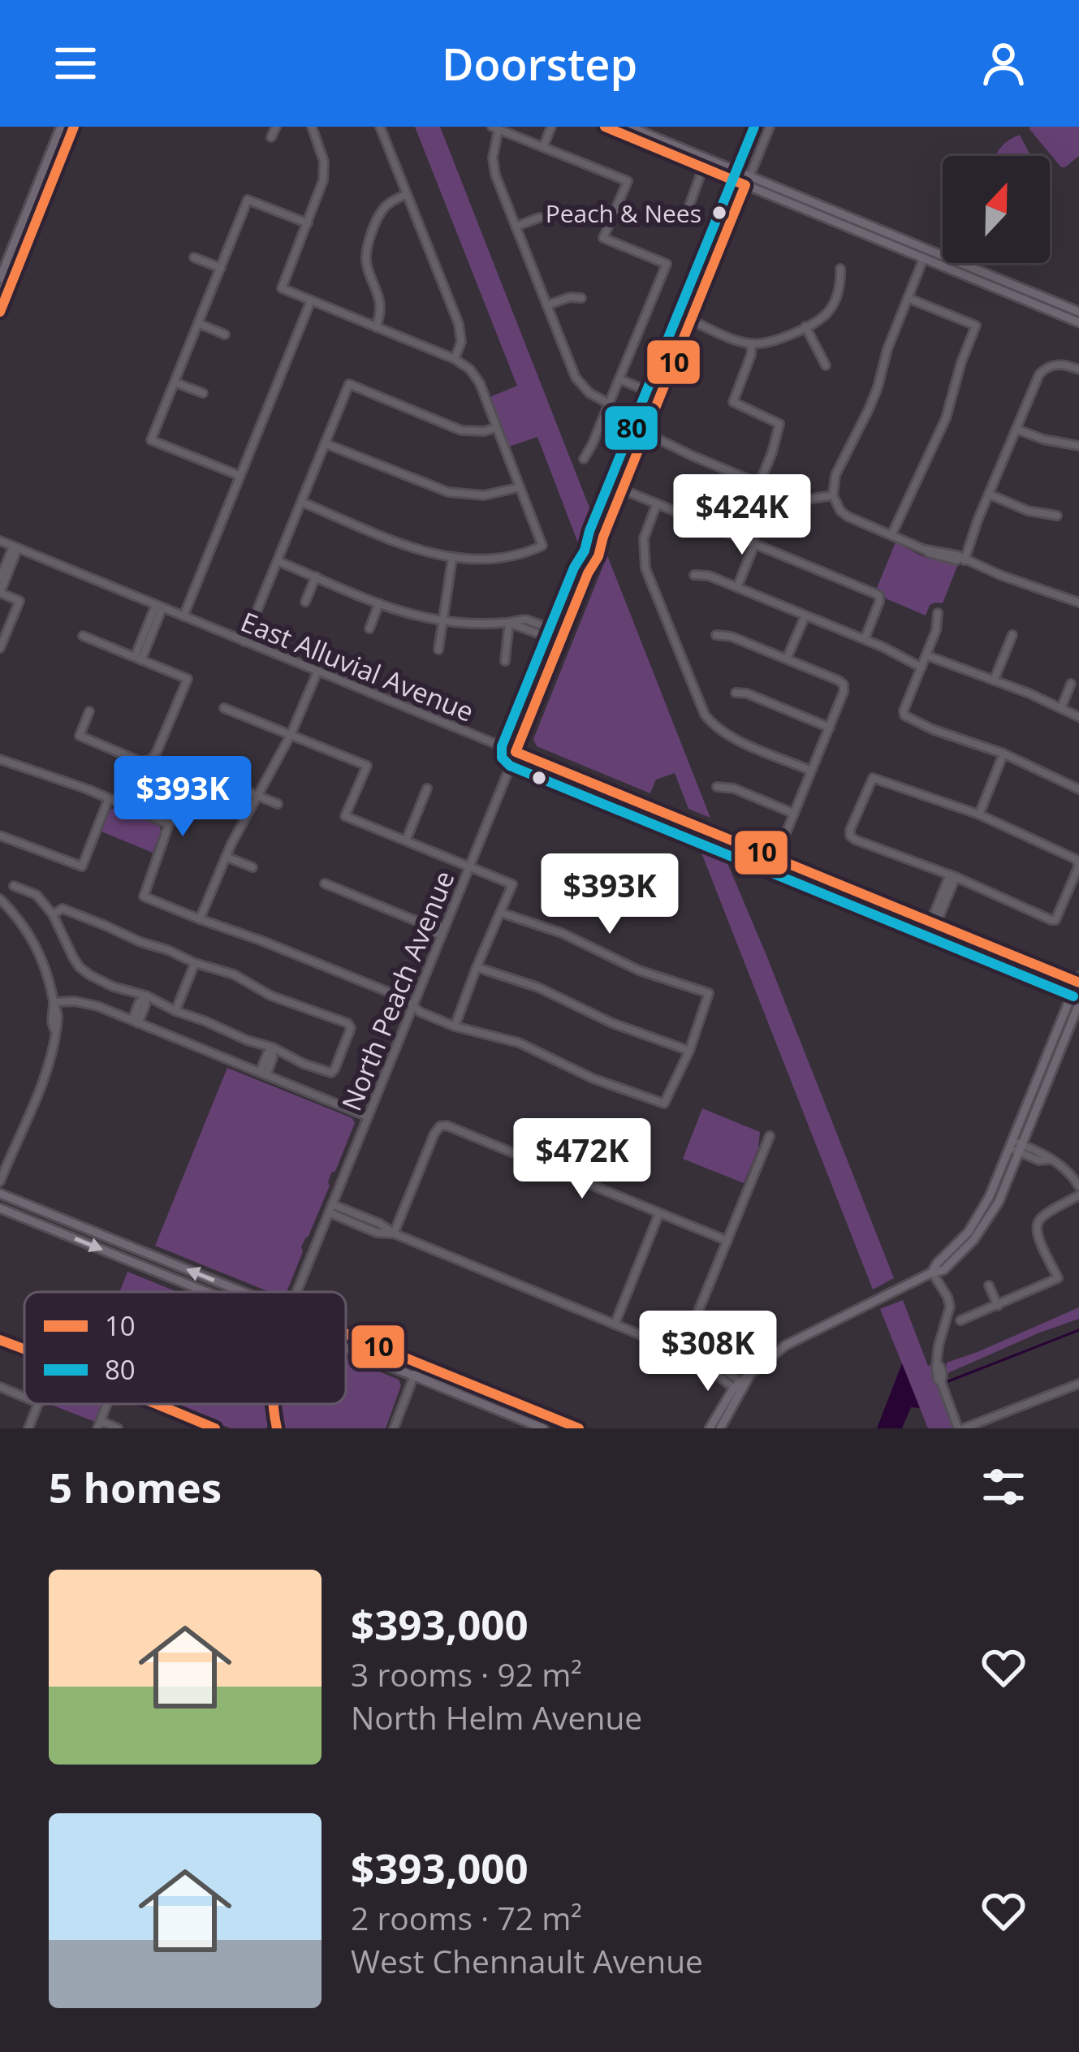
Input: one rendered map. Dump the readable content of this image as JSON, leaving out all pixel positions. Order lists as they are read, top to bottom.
{
  "streets": {
    "street": ["East Alluvial Avenue", "North Peach Avenue"]
  },
  "crossings": [
    ["East Alluvial Avenue", "North Peach Avenue"]
  ],
  "places": ["Peach & Nees"],
  "lines": ["transit line 10", "transit line 80"],
  "legend": ["10", "80"],
  "north": "top",
  "page": {
    "header": "Doorstep",
    "price": [
      "$424K",
      "$393K",
      "$393K",
      "$472K",
      "$308K"
    ],
    "heading": "5 homes",
    "list": [
      {
        "name": "$393,000",
        "note": "3 rooms · 92 m² · North Helm Avenue"
      },
      {
        "name": "$393,000",
        "note": "2 rooms · 72 m² · West Chennault Avenue"
      }
    ]
  }
}
